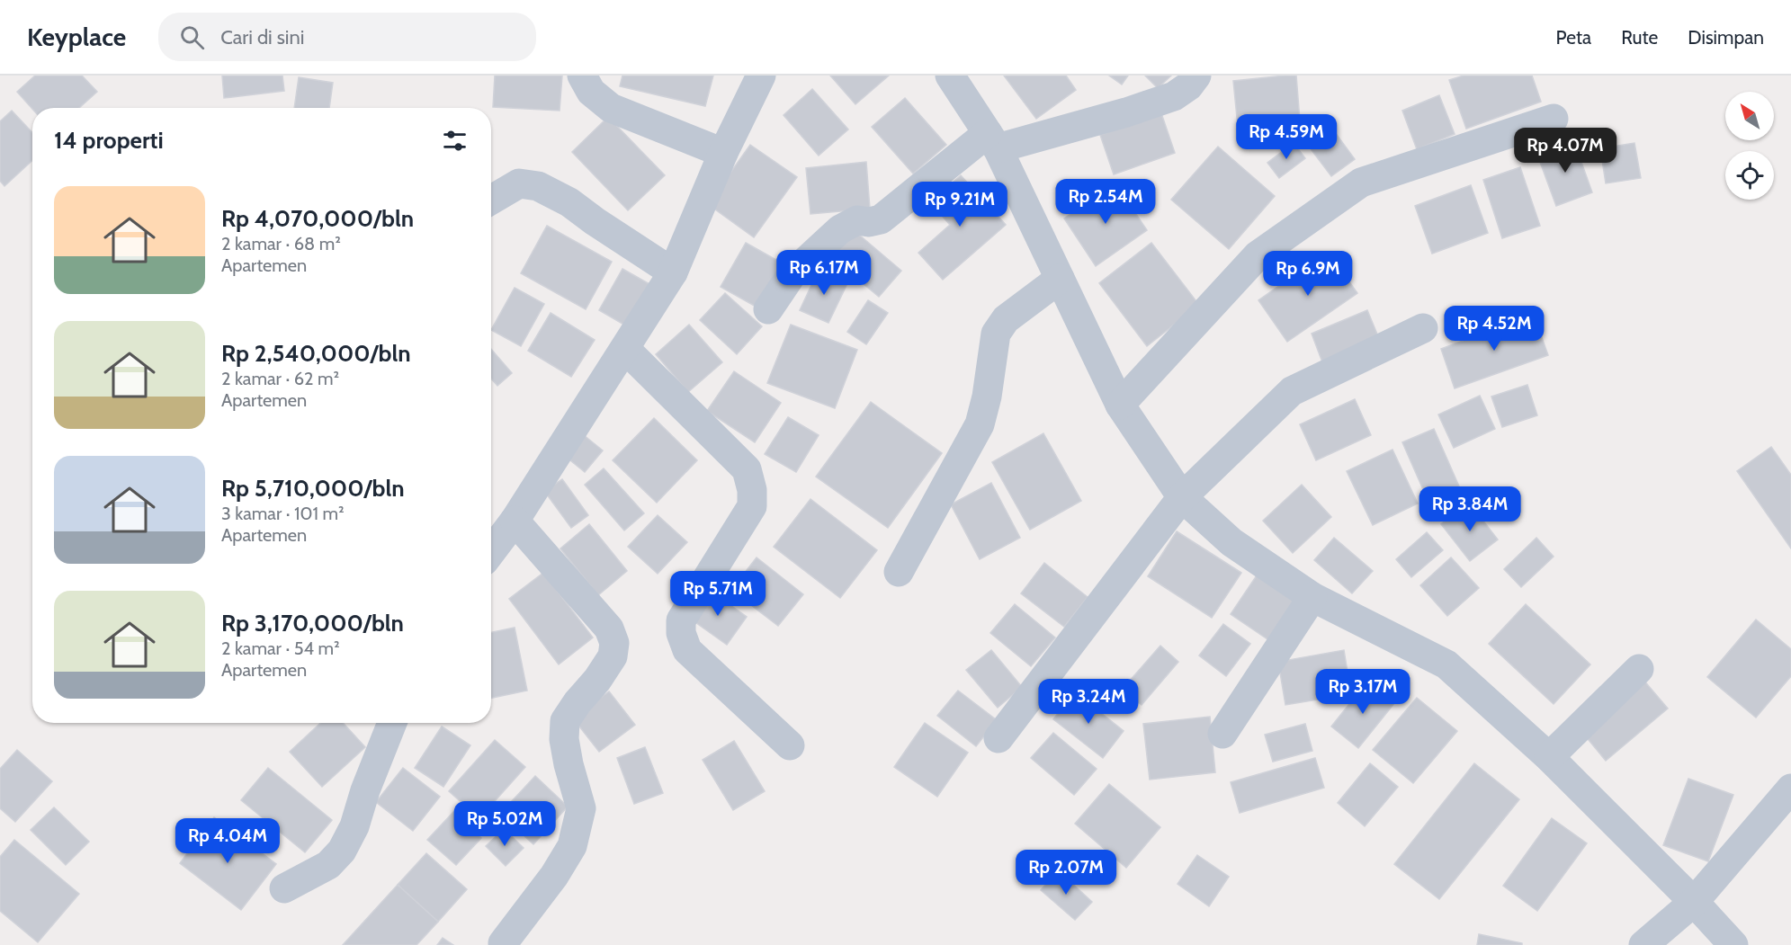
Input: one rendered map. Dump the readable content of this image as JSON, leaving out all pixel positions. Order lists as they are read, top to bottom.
{
  "north": "top left",
  "page": {
    "header": "Keyplace",
    "search": "Cari di sini",
    "nav": ["Peta", "Rute", "Disimpan"],
    "heading": "14 properti",
    "price": [
      "Rp 4.59M",
      "Rp 4.07M",
      "Rp 2.54M",
      "Rp 9.21M",
      "Rp 6.17M",
      "Rp 6.9M",
      "Rp 4.52M",
      "Rp 3.84M",
      "Rp 5.71M",
      "Rp 3.17M",
      "Rp 3.24M",
      "Rp 5.02M",
      "Rp 4.04M",
      "Rp 2.07M"
    ],
    "list": [
      {
        "name": "Rp 4,070,000/bln",
        "note": "2 kamar · 68 m² · Apartemen"
      },
      {
        "name": "Rp 2,540,000/bln",
        "note": "2 kamar · 62 m² · Apartemen"
      },
      {
        "name": "Rp 5,710,000/bln",
        "note": "3 kamar · 101 m² · Apartemen"
      },
      {
        "name": "Rp 3,170,000/bln",
        "note": "2 kamar · 54 m² · Apartemen"
      }
    ]
  }
}
